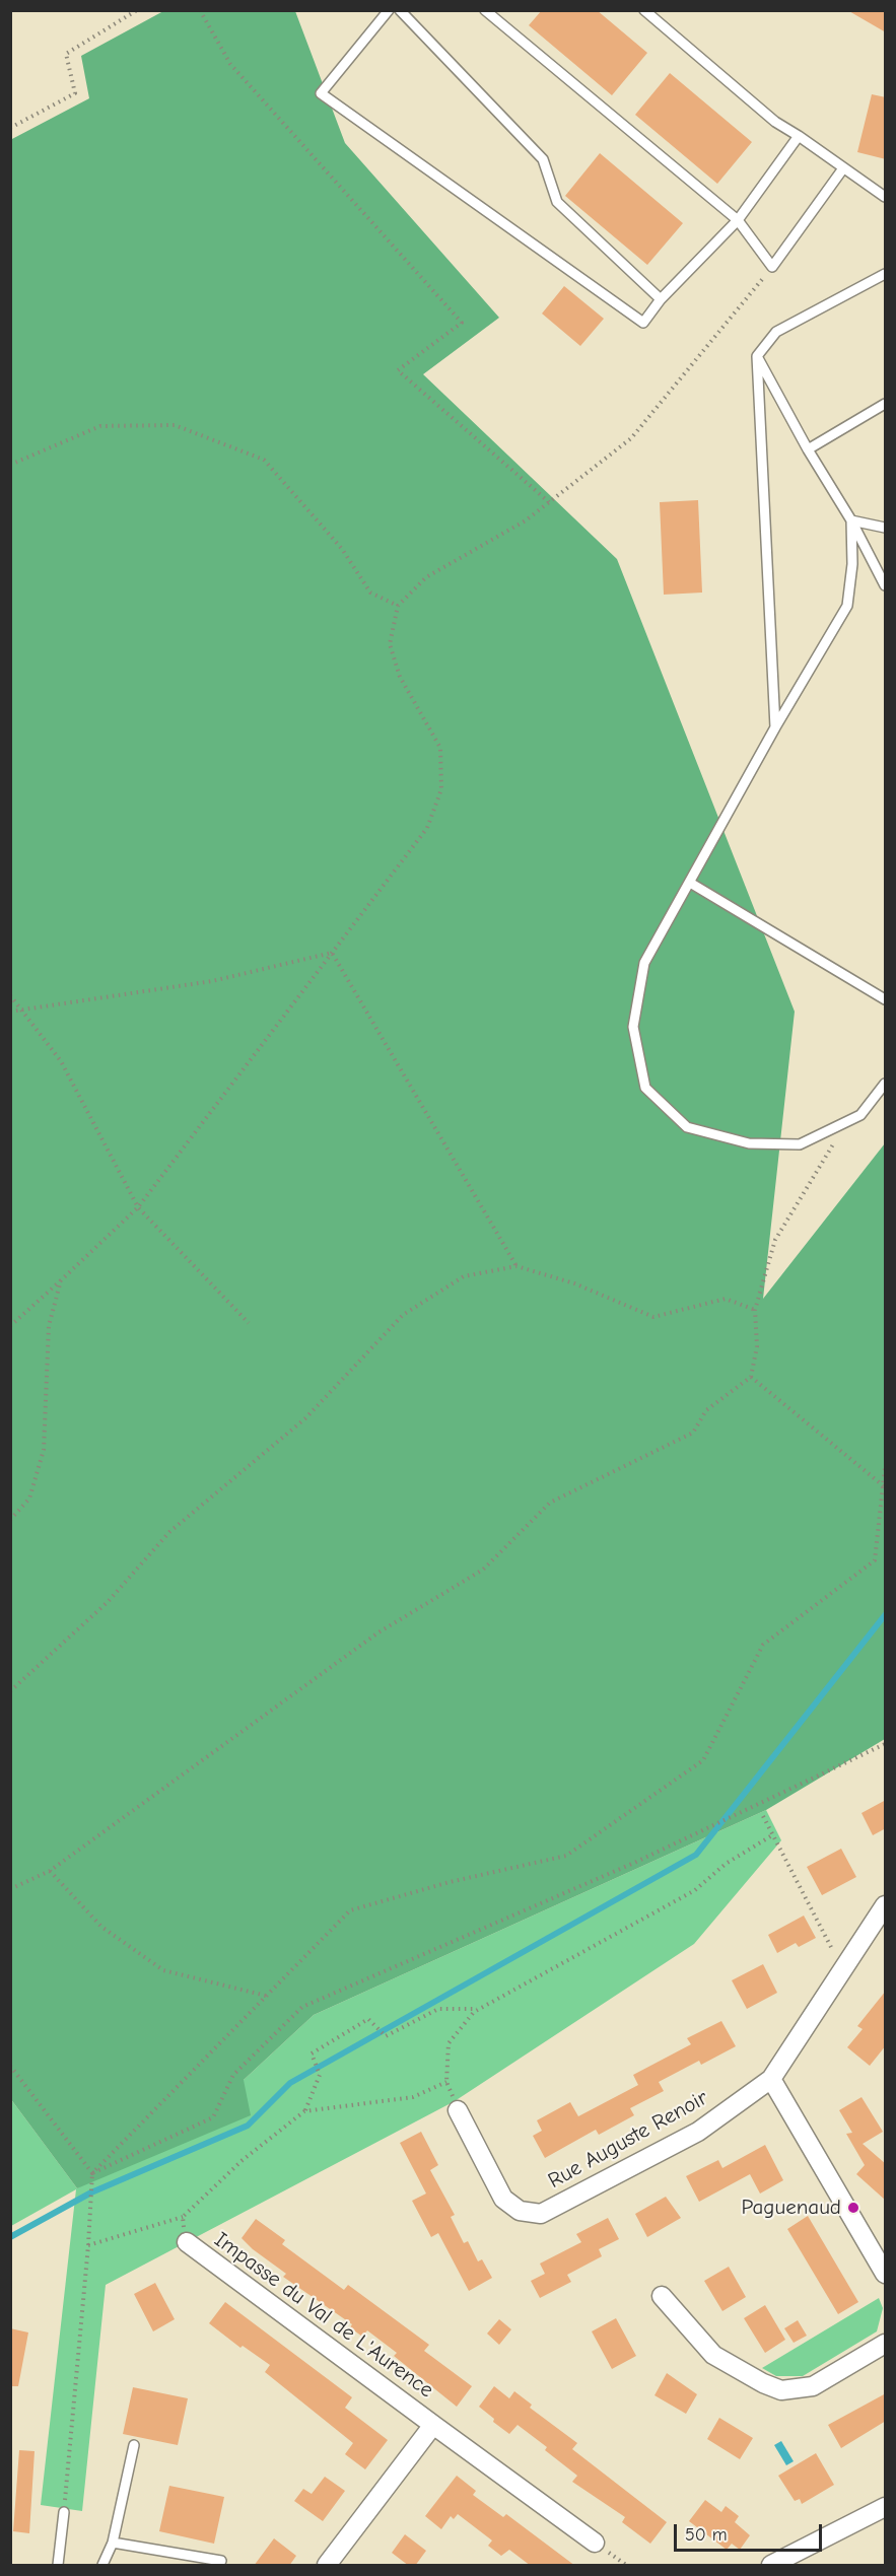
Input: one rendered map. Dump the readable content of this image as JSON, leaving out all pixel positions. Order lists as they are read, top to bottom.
{
  "streets": {
    "street": ["Rue Auguste Renoir", "Impasse du Val de L'Aurence"]
  },
  "places": ["Paguenaud"],
  "scale_bar": "50 m"
}
